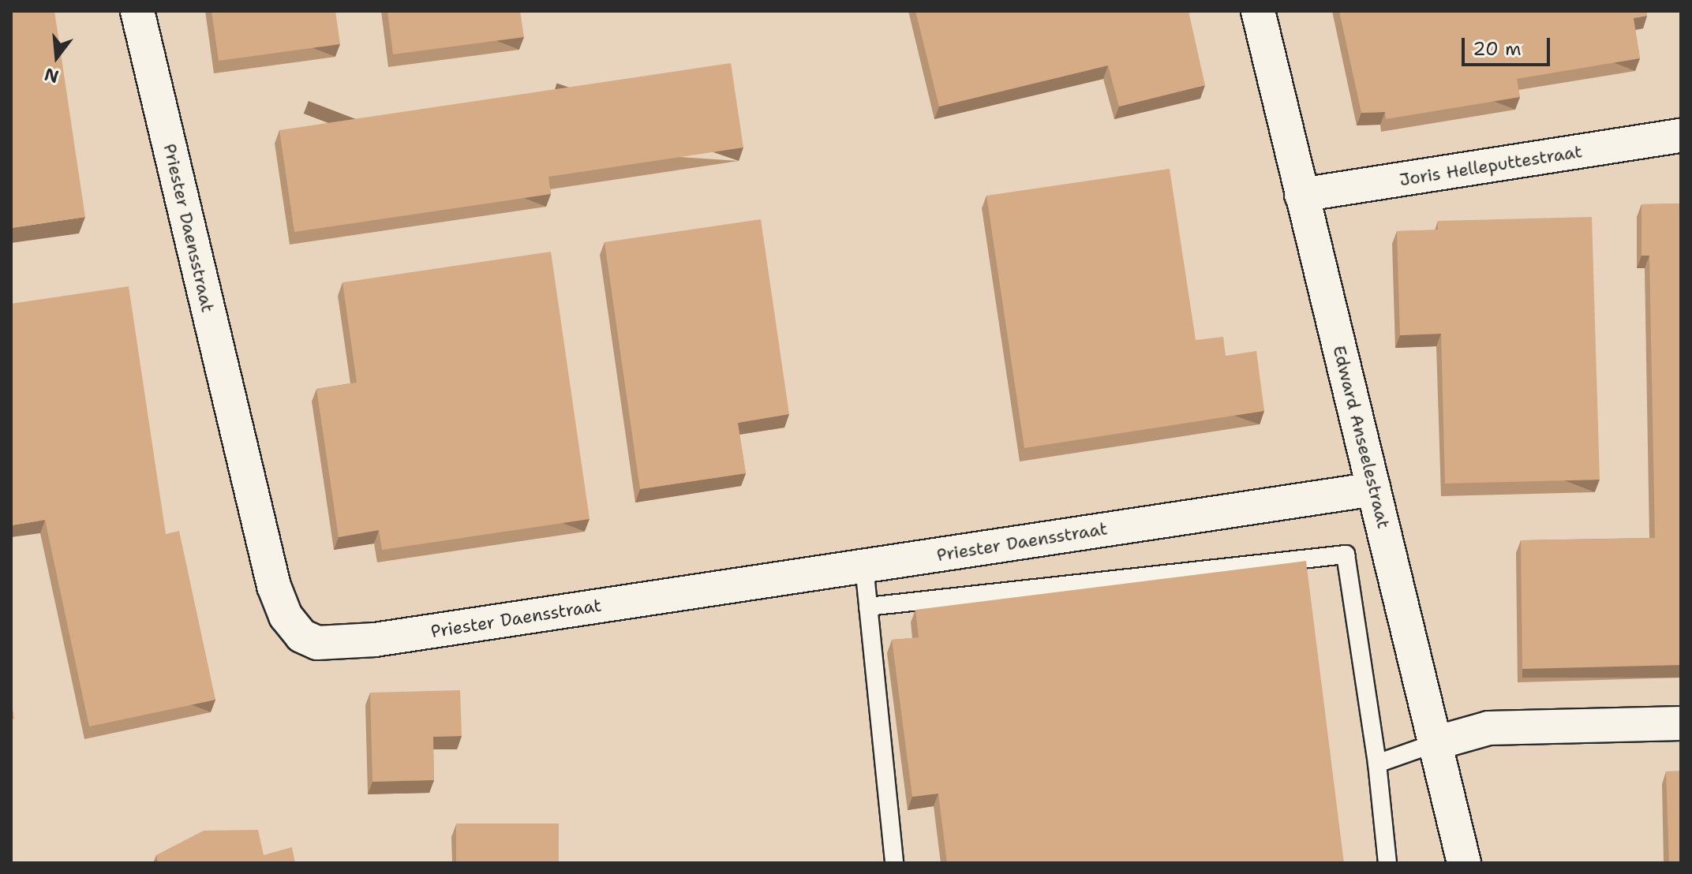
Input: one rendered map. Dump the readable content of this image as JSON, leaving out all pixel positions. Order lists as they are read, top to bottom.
{
  "streets": {
    "street": ["Joris Helleputtestraat", "Priester Daensstraat", "Edward Anseelestraat"]
  },
  "crossings": [
    ["Joris Helleputtestraat", "Edward Anseelestraat"],
    ["Priester Daensstraat", "Edward Anseelestraat"]
  ],
  "scale_bar": "20 m",
  "north": "bottom"
}
